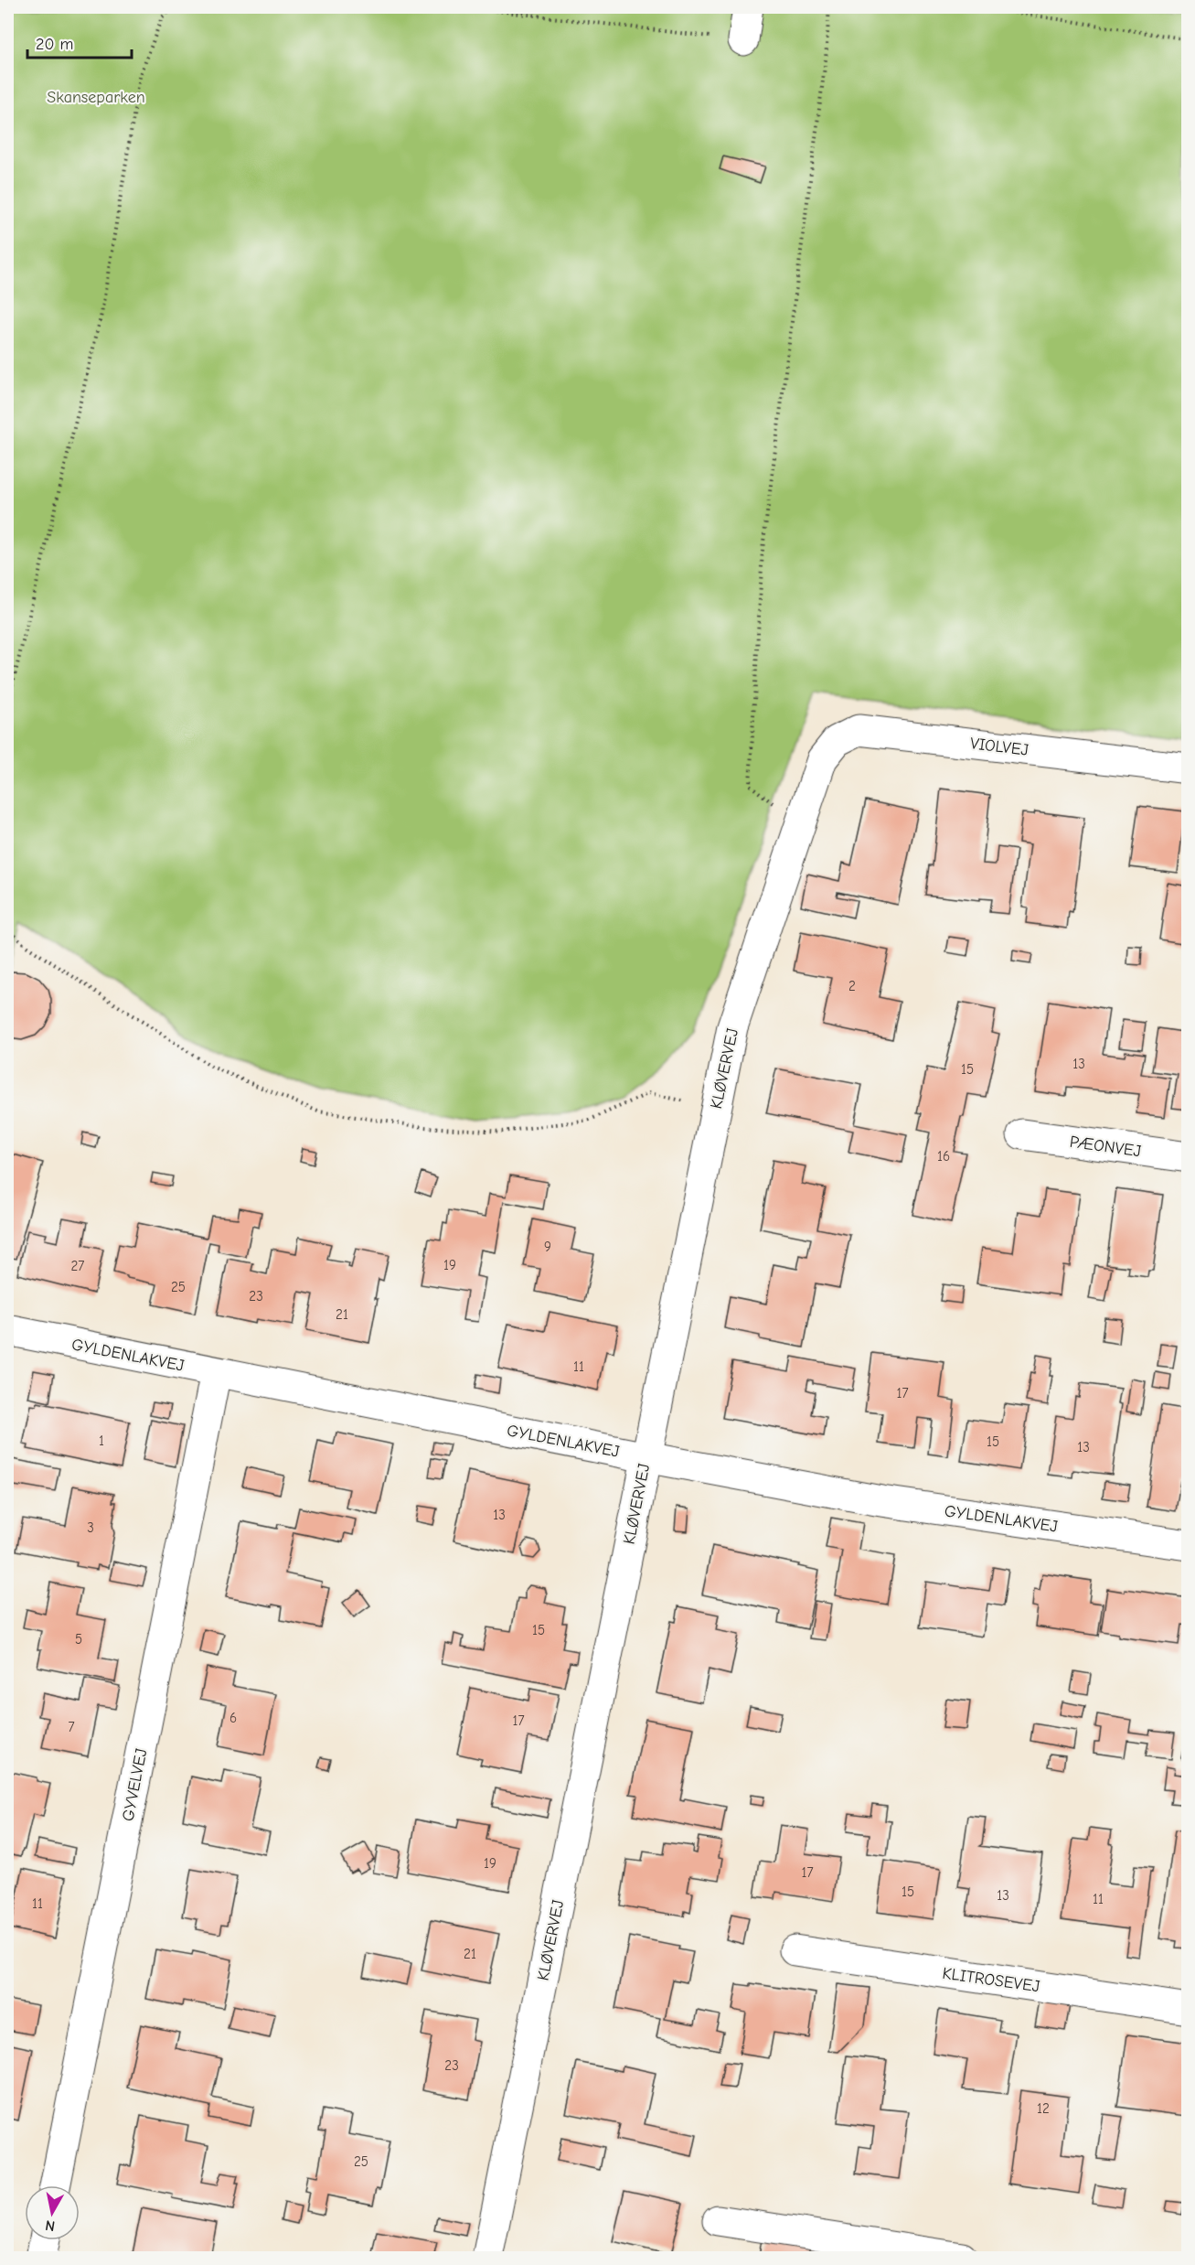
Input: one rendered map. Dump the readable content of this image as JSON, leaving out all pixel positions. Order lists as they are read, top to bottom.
{
  "streets": {
    "street": [
      "VIOLVEJ",
      "KLØVERVEJ",
      "PÆONVEJ",
      "GYLDENLAKVEJ",
      "GYVELVEJ",
      "KLITROSEVEJ"
    ]
  },
  "crossings": [
    ["VIOLVEJ", "KLØVERVEJ"],
    ["KLØVERVEJ", "GYLDENLAKVEJ"],
    ["GYLDENLAKVEJ", "GYVELVEJ"]
  ],
  "parks": ["Skanseparken"],
  "house_numbers": [
    "2",
    "13",
    "15",
    "16",
    "9",
    "19",
    "27",
    "25",
    "23",
    "21",
    "11",
    "17",
    "1",
    "15",
    "13",
    "13",
    "3",
    "15",
    "5",
    "6",
    "17",
    "7",
    "19",
    "17",
    "15",
    "13",
    "11",
    "11",
    "21",
    "23",
    "12",
    "25"
  ],
  "scale_bar": "20 m",
  "north": "bottom"
}
